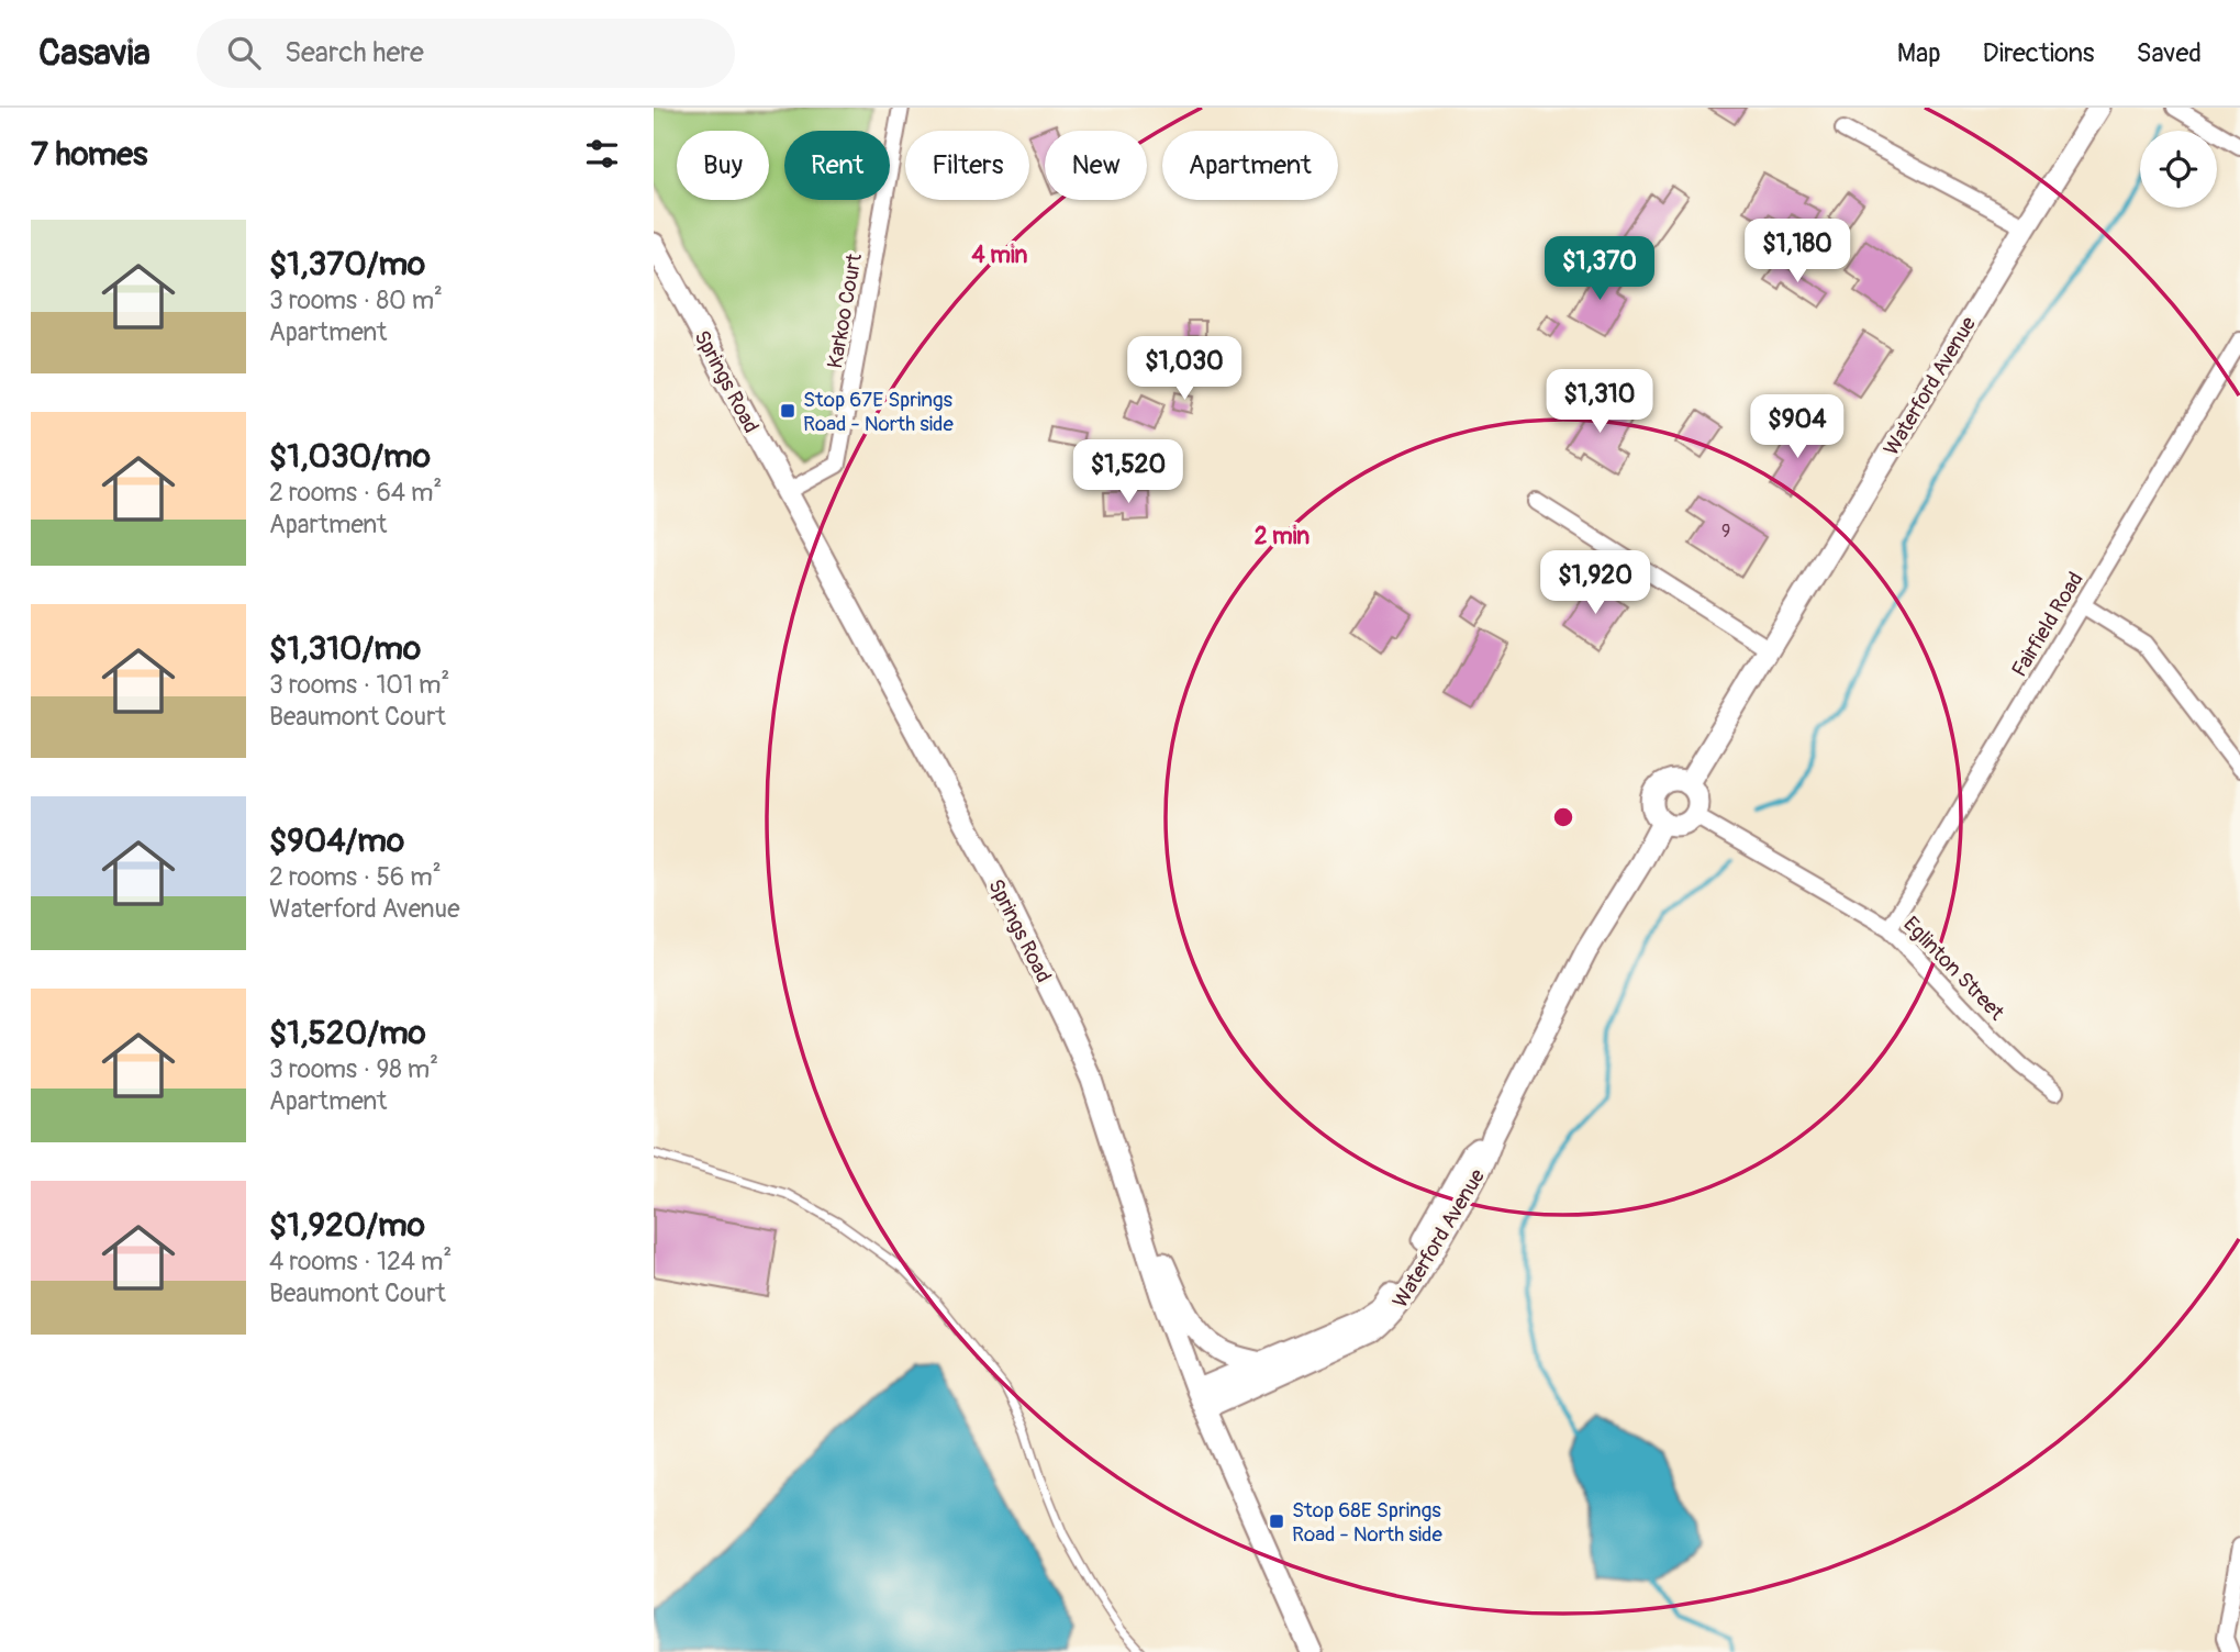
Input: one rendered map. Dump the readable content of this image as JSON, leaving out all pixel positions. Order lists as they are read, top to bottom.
{
  "streets": {
    "street": [
      "Karkoo Court",
      "Springs Road",
      "Waterford Avenue",
      "Fairfield Road",
      "Eglinton Street"
    ]
  },
  "crossings": [
    ["Karkoo Court", "Springs Road"],
    ["Springs Road", "Waterford Avenue"],
    ["Waterford Avenue", "Eglinton Street"],
    ["Fairfield Road", "Eglinton Street"]
  ],
  "places": {
    "transit": ["Stop 67E Springs Road - North side", "Stop 68E Springs Road - North side"]
  },
  "house_numbers": ["9"],
  "page": {
    "header": "Casavia",
    "search": "Search here",
    "nav": ["Map", "Directions", "Saved"],
    "heading": "7 homes",
    "chip": [
      "Buy",
      "Rent",
      "Filters",
      "New",
      "Apartment"
    ],
    "list": [
      {
        "name": "$1,370/mo",
        "note": "3 rooms · 80 m² · Apartment"
      },
      {
        "name": "$1,030/mo",
        "note": "2 rooms · 64 m² · Apartment"
      },
      {
        "name": "$1,310/mo",
        "note": "3 rooms · 101 m² · Beaumont Court"
      },
      {
        "name": "$904/mo",
        "note": "2 rooms · 56 m² · Waterford Avenue"
      },
      {
        "name": "$1,520/mo",
        "note": "3 rooms · 98 m² · Apartment"
      },
      {
        "name": "$1,920/mo",
        "note": "4 rooms · 124 m² · Beaumont Court"
      }
    ],
    "price": [
      "$1,180",
      "$1,370",
      "$1,030",
      "$1,310",
      "$904",
      "$1,520",
      "$1,920"
    ]
  },
  "rings": ["4 min", "2 min"]
}
